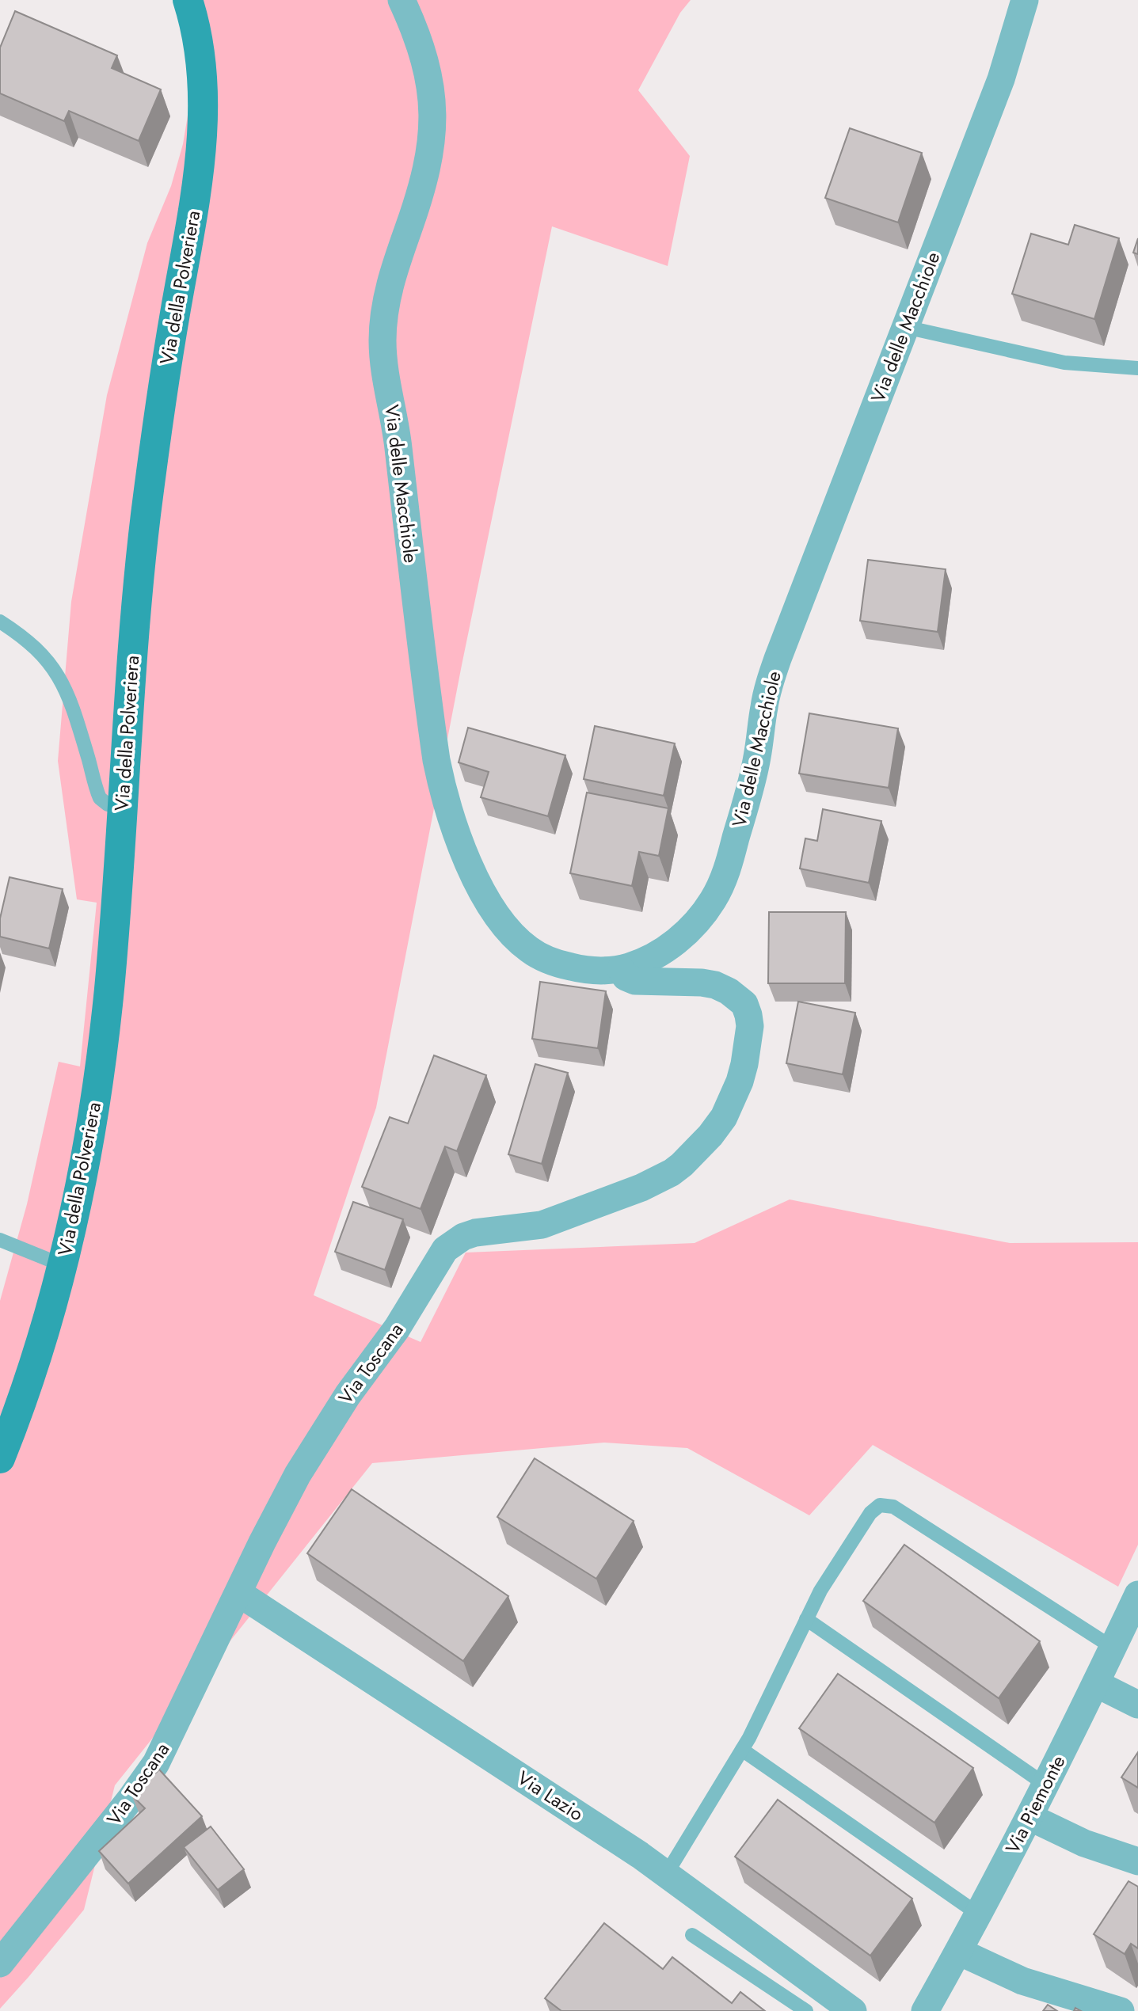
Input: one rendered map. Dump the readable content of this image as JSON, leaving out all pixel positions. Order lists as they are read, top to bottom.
{
  "streets": {
    "main road": ["Via della Polveriera"],
    "street": [
      "Via delle Macchiole",
      "Via Toscana",
      "Via Lazio",
      "Via Piemonte"
    ]
  },
  "crossings": [
    ["Via delle Macchiole", "Via Toscana"],
    ["Via Toscana", "Via Lazio"]
  ]
}
